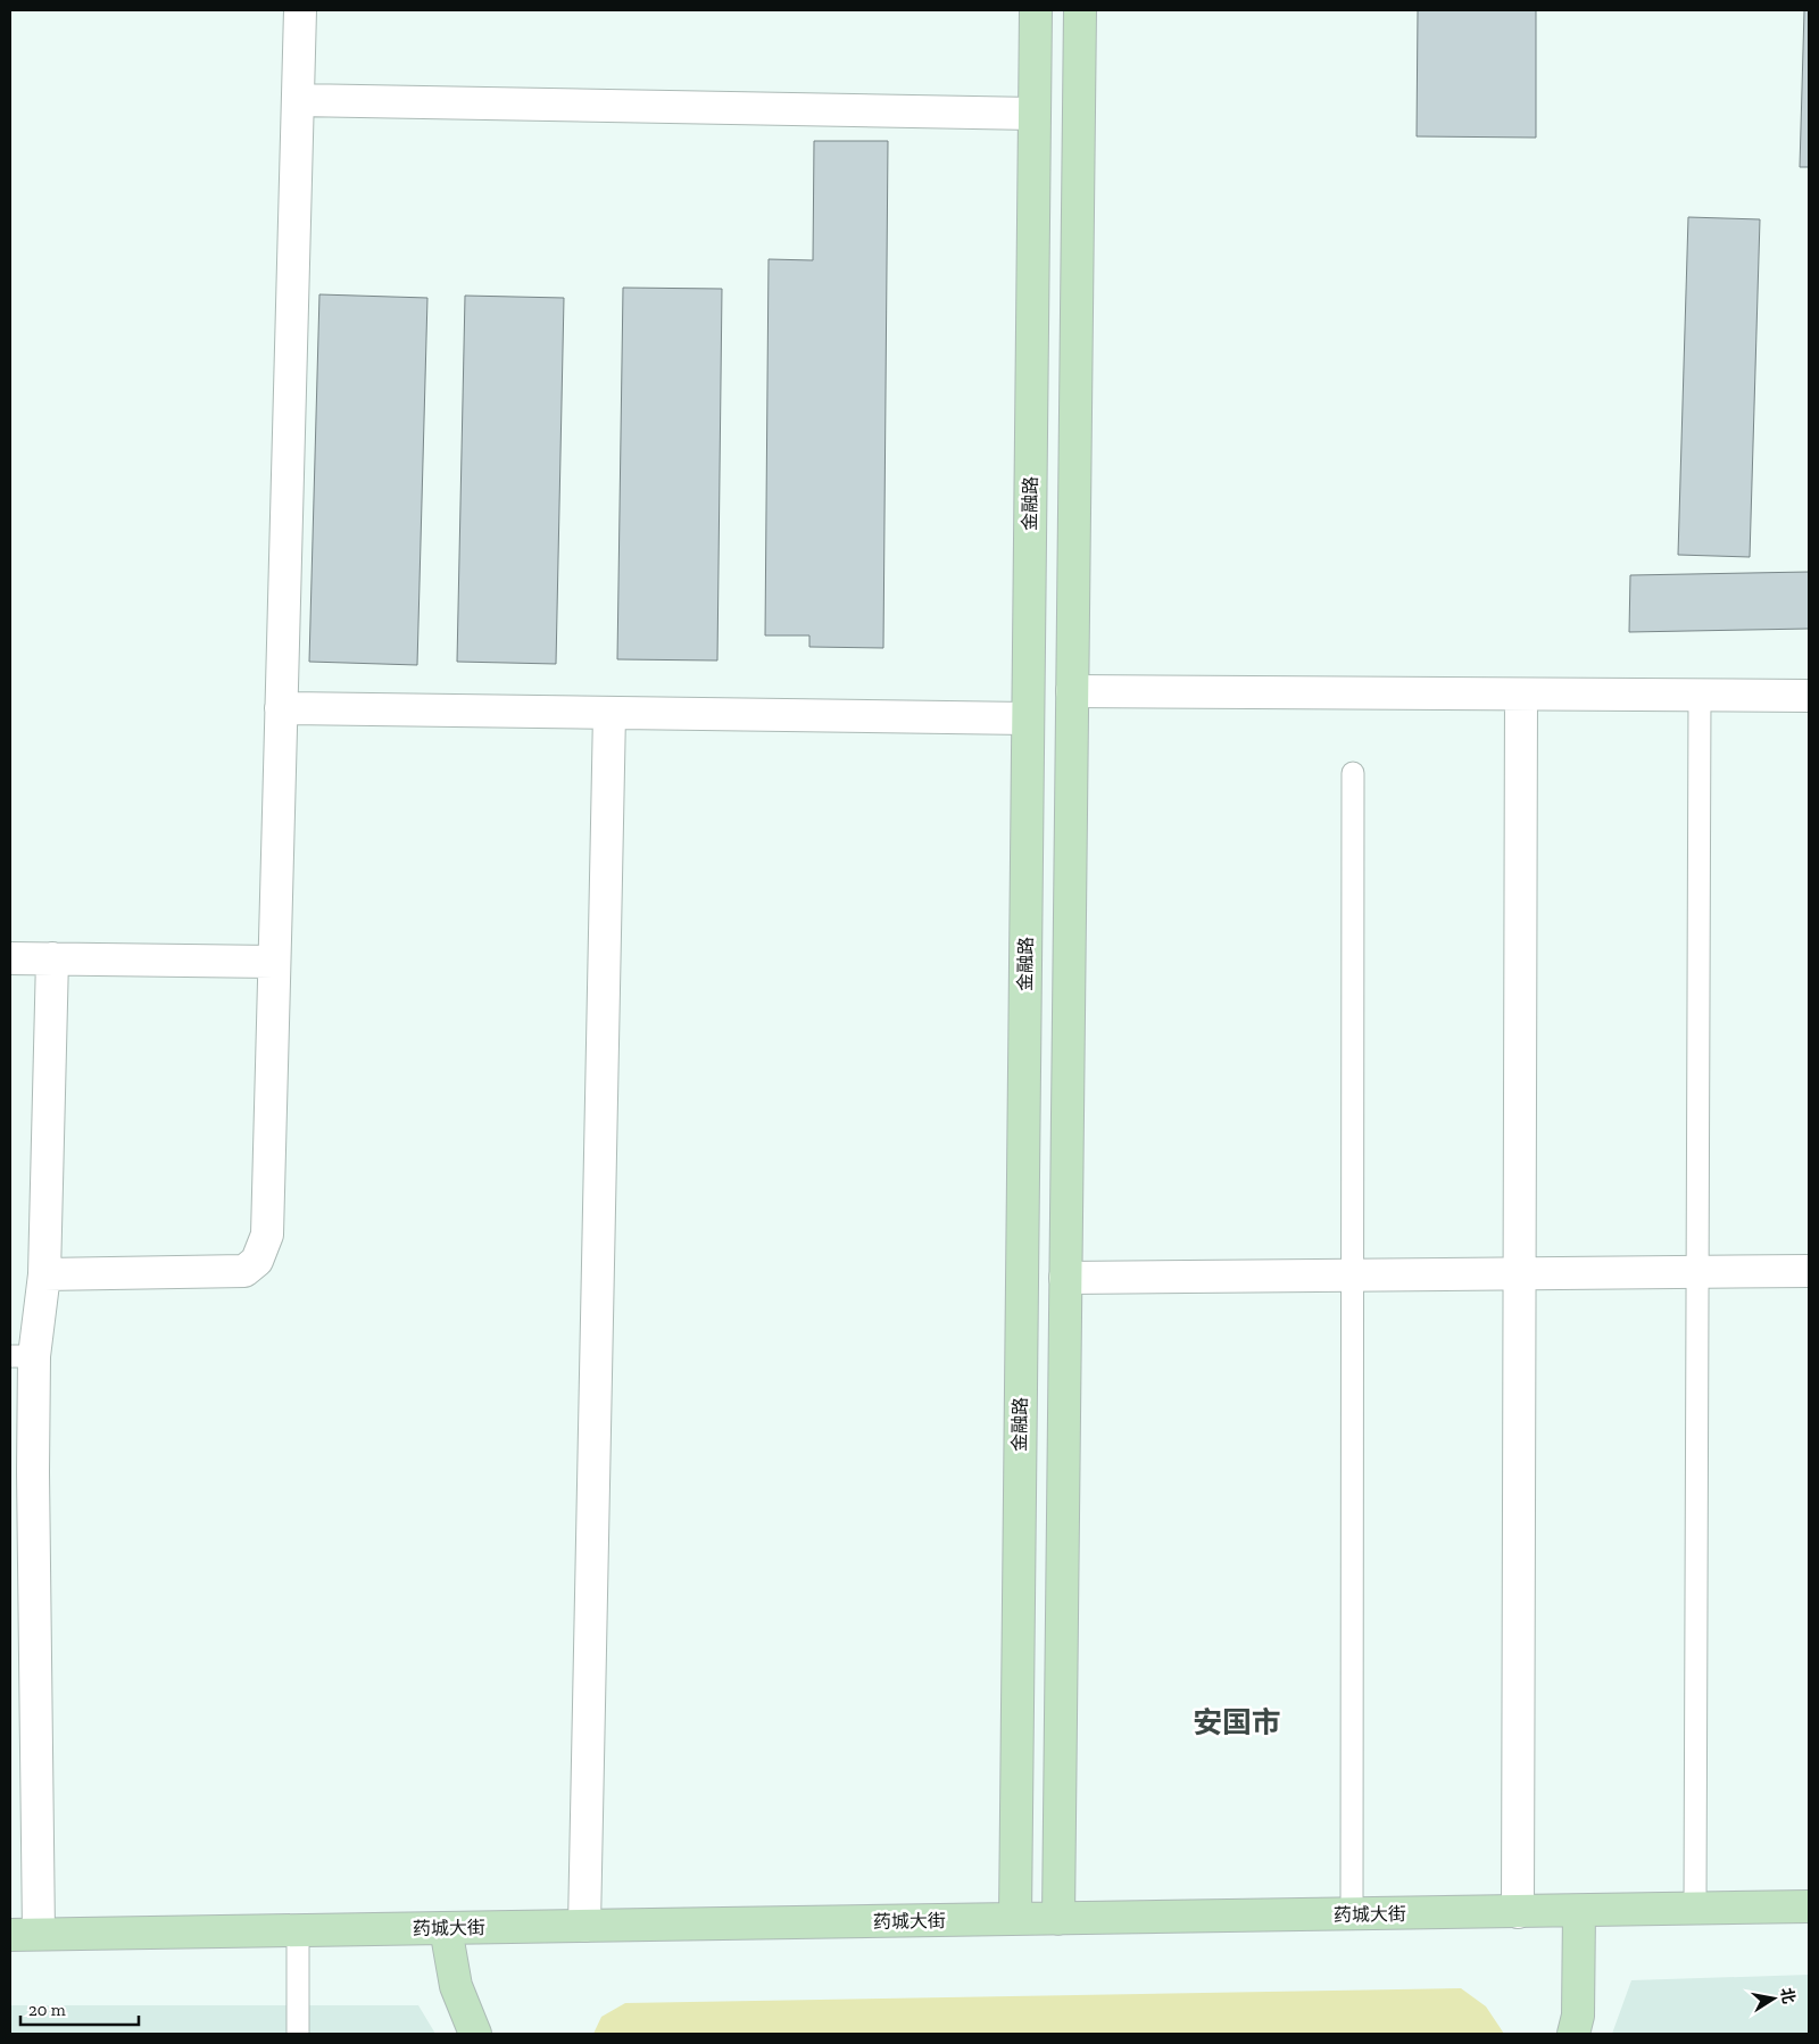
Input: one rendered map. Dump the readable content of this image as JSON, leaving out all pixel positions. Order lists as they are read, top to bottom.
{
  "streets": {
    "main road": ["金融路", "药城大街"]
  },
  "crossings": [
    ["金融路", "药城大街"]
  ],
  "districts": ["安国市"],
  "scale_bar": "20 m",
  "north": "right"
}
